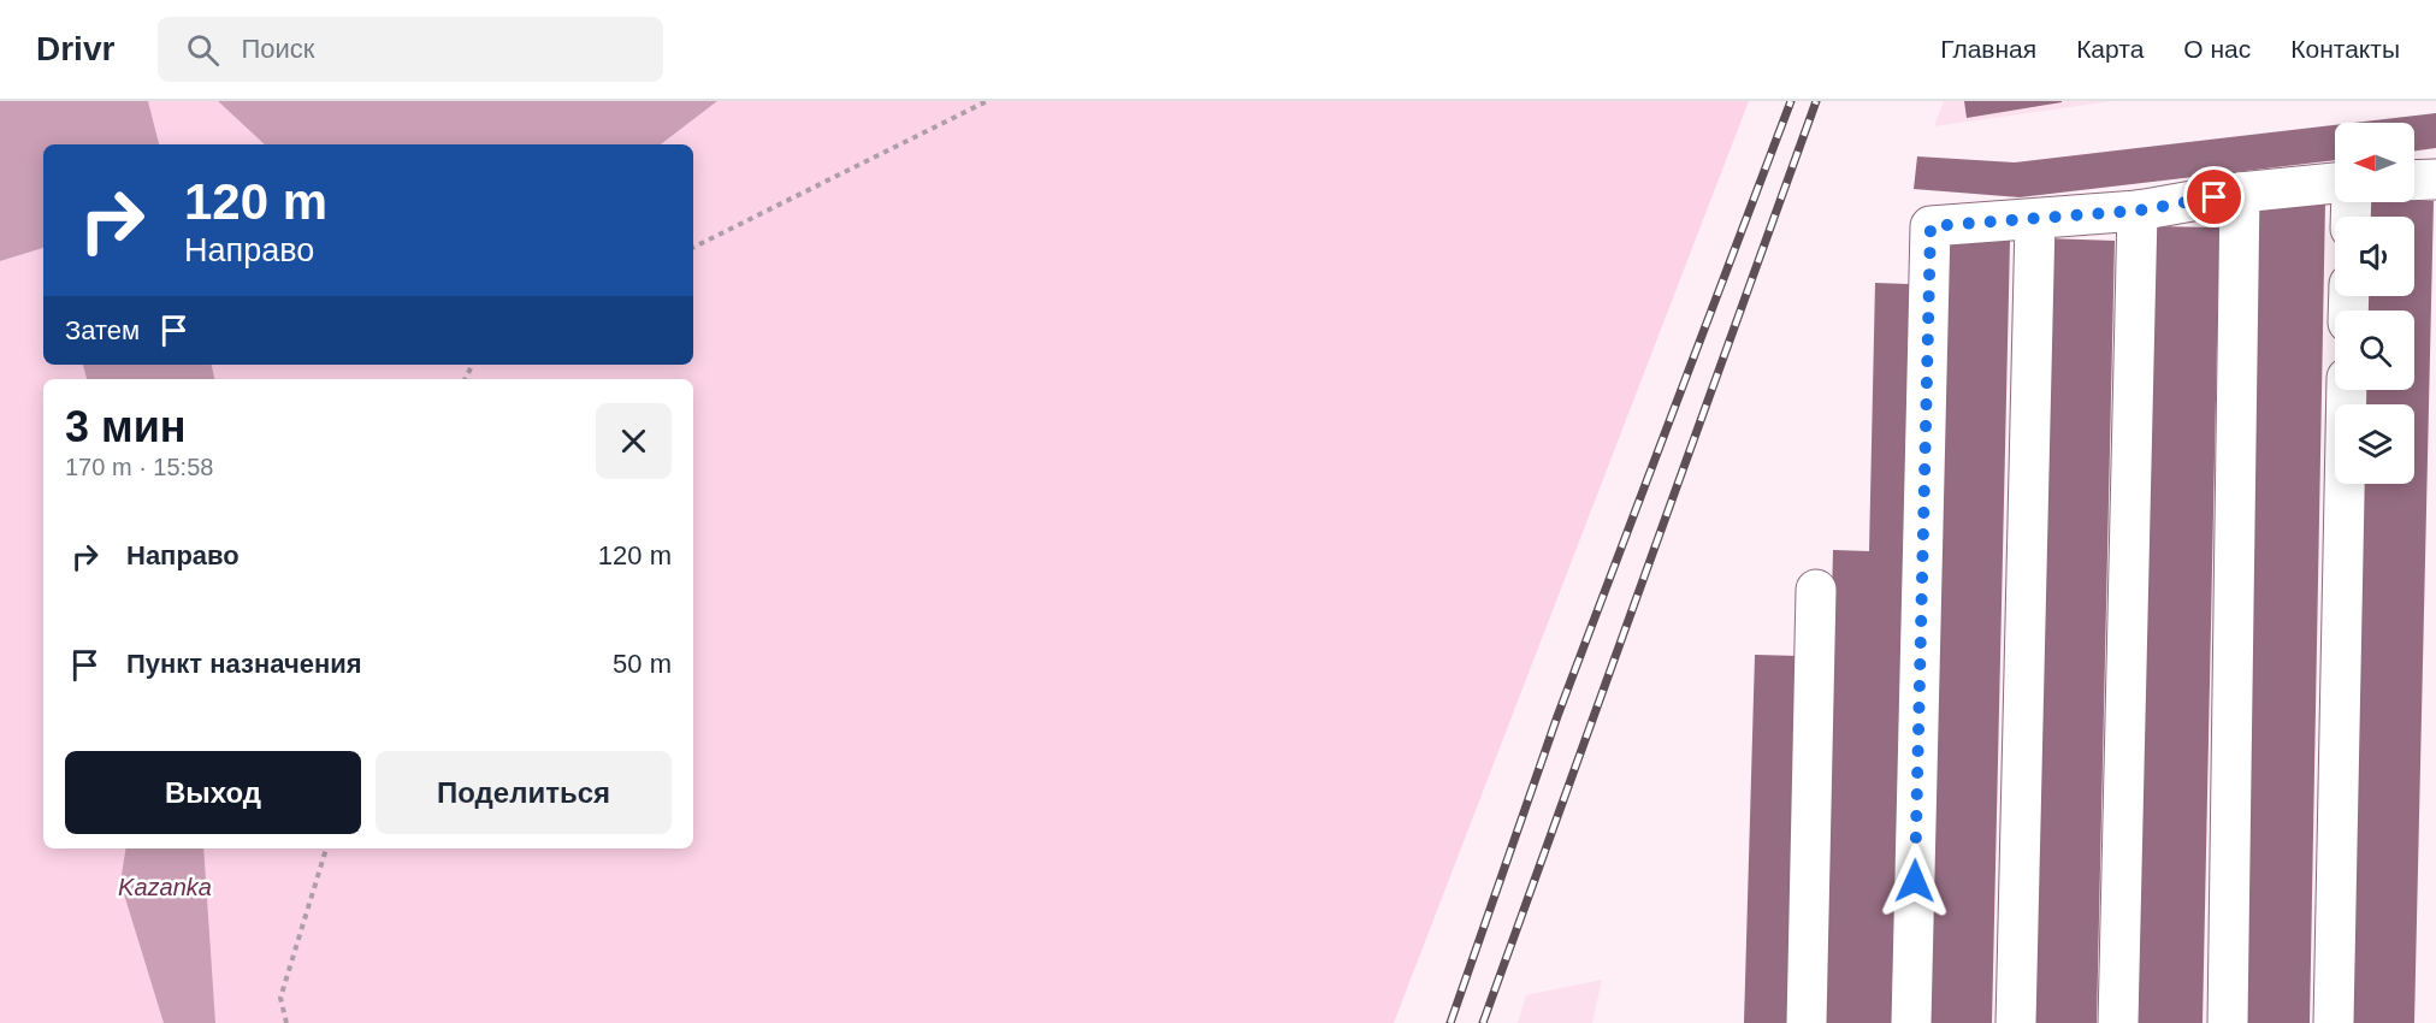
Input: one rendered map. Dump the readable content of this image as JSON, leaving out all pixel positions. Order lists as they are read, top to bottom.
{
  "water": ["Kazanka"],
  "north": "left",
  "page": {
    "header": "Drivr",
    "search": "Поиск",
    "nav": [
      "Главная",
      "Карта",
      "О нас",
      "Контакты"
    ],
    "turn": ["120 m", "Направо"],
    "then": "Затем",
    "heading": ["3 мин", "170 m · 15:58"],
    "list": [
      {
        "name": "Направо",
        "value": "120 m"
      },
      {
        "name": "Пункт назначения",
        "value": "50 m"
      }
    ],
    "buttons": ["Выход", "Поделиться"]
  }
}
